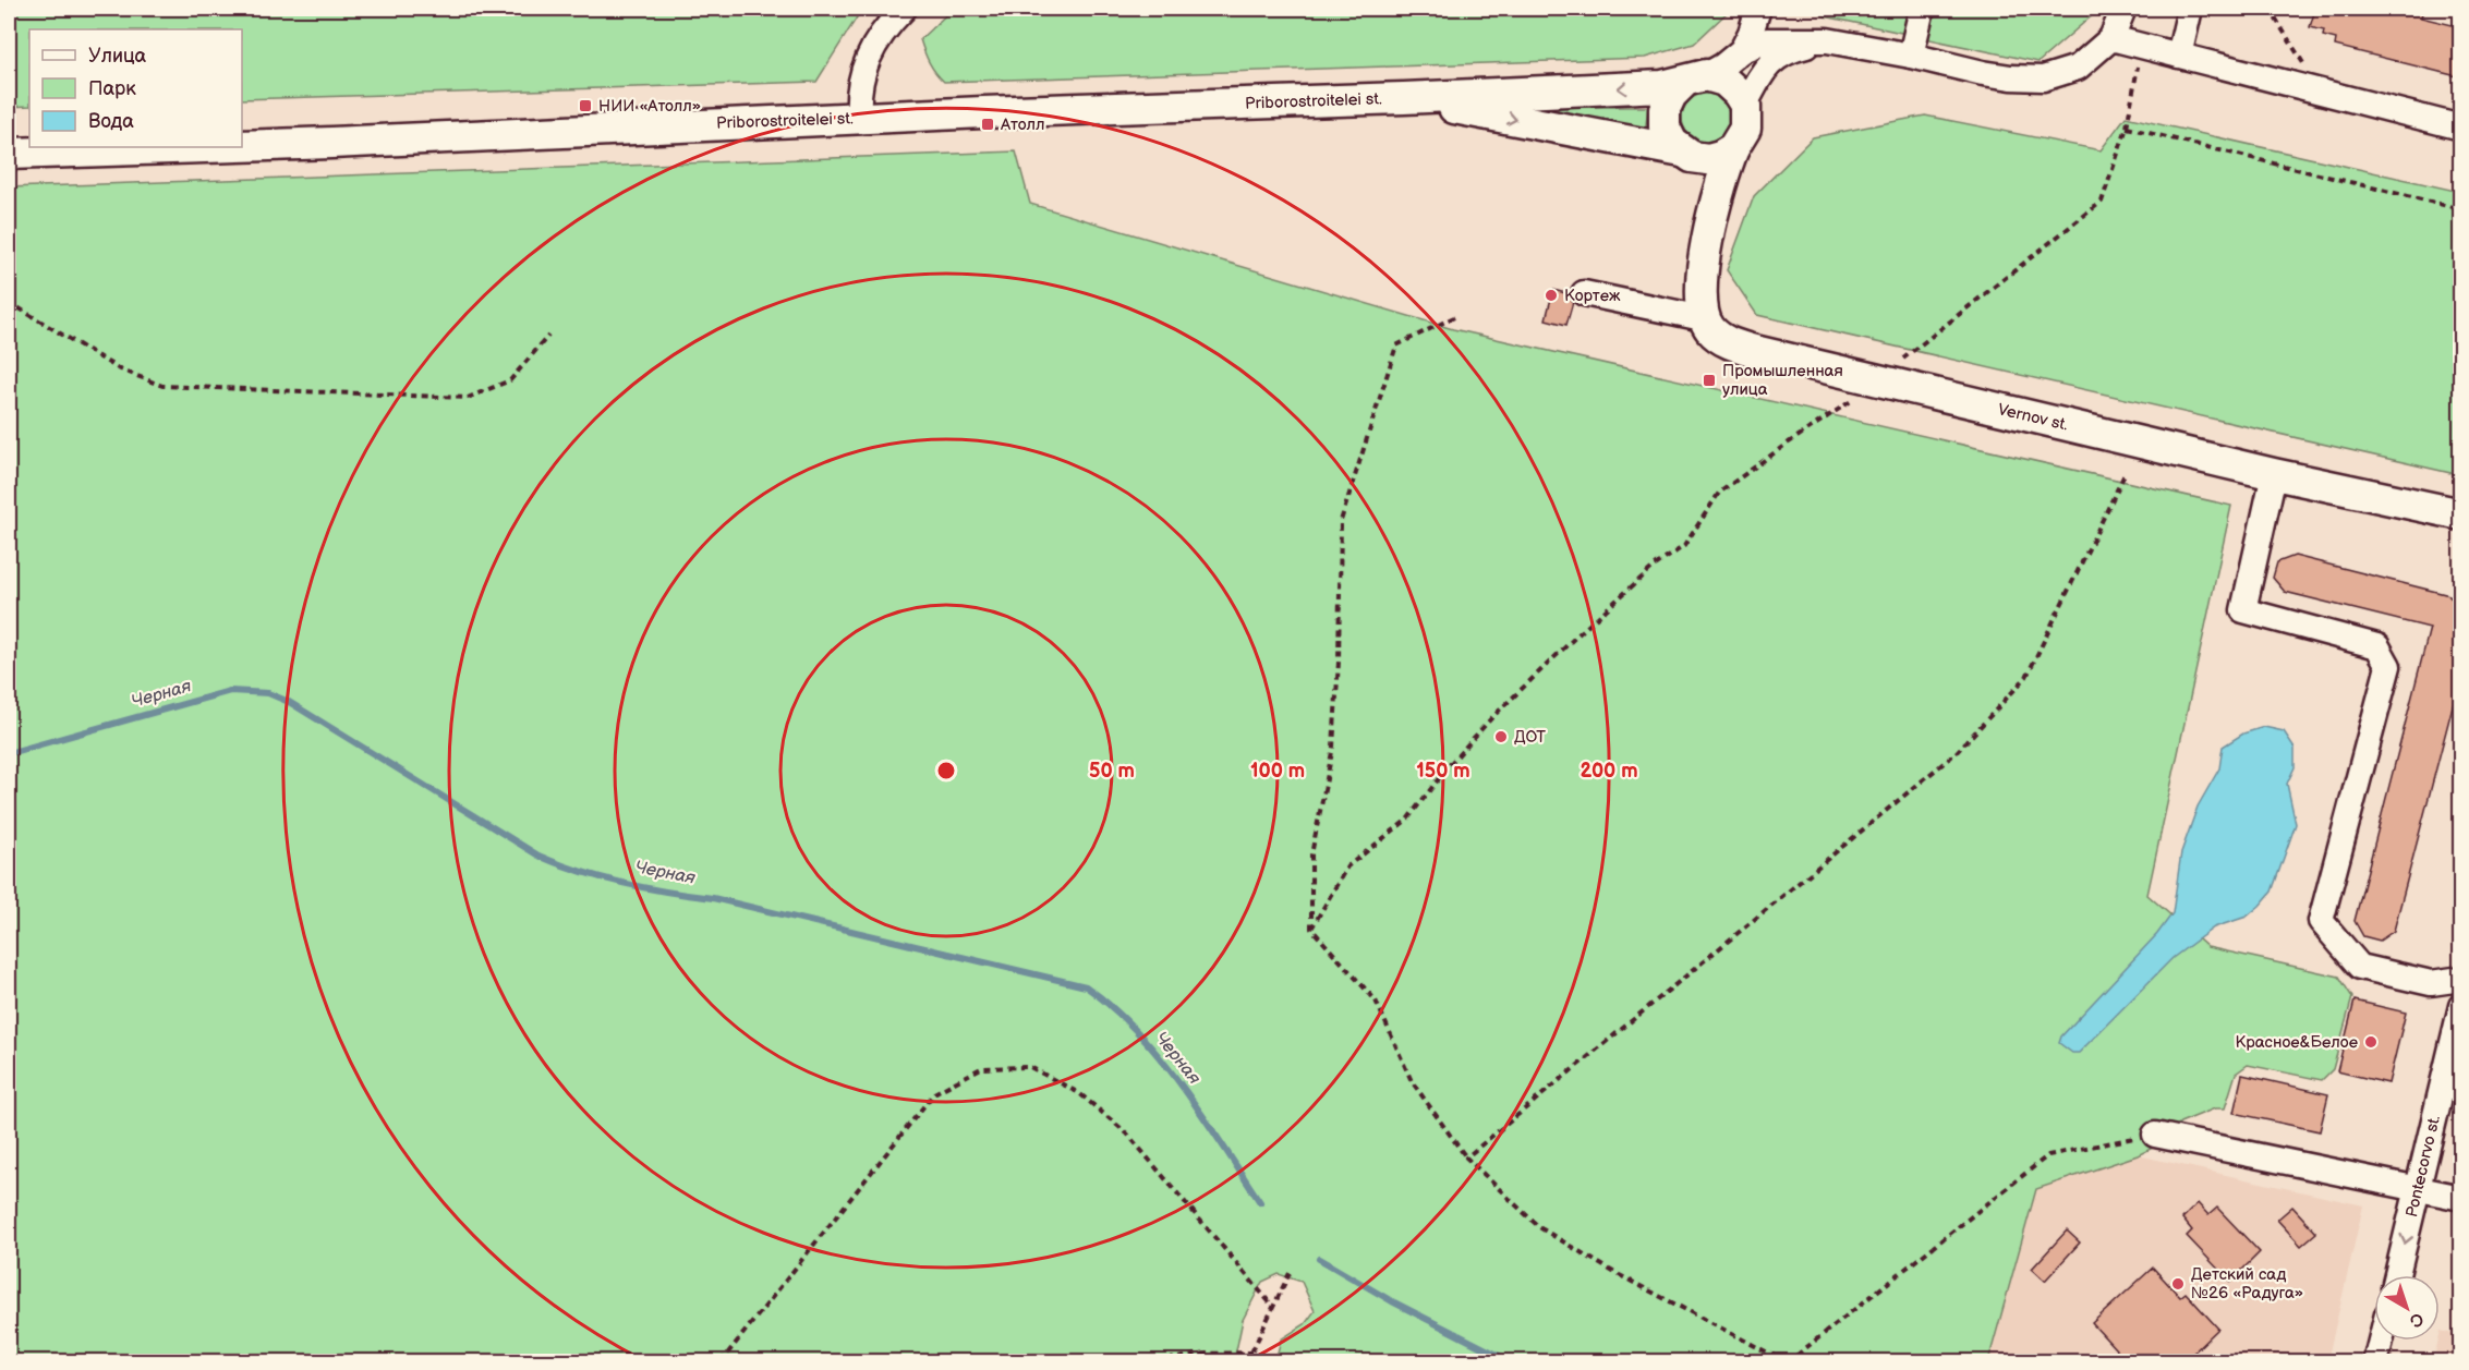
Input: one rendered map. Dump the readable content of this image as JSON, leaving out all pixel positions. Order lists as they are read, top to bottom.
{
  "streets": {
    "main road": ["Priborostroitelei st.", "Vernov st."],
    "street": ["Pontecorvo st."]
  },
  "water": ["Черная"],
  "places": {
    "transit": ["НИИ «Атолл»", "Атолл", "Промышленная улица"],
    "other": [
      "Кортеж",
      "ДОТ",
      "Красное&Белое",
      "Детский сад №26 «Радуга»"
    ]
  },
  "legend": ["Улица", "Парк", "Вода"],
  "north": "bottom right",
  "rings": [
    "50 m",
    "100 m",
    "150 m",
    "200 m"
  ]
}
